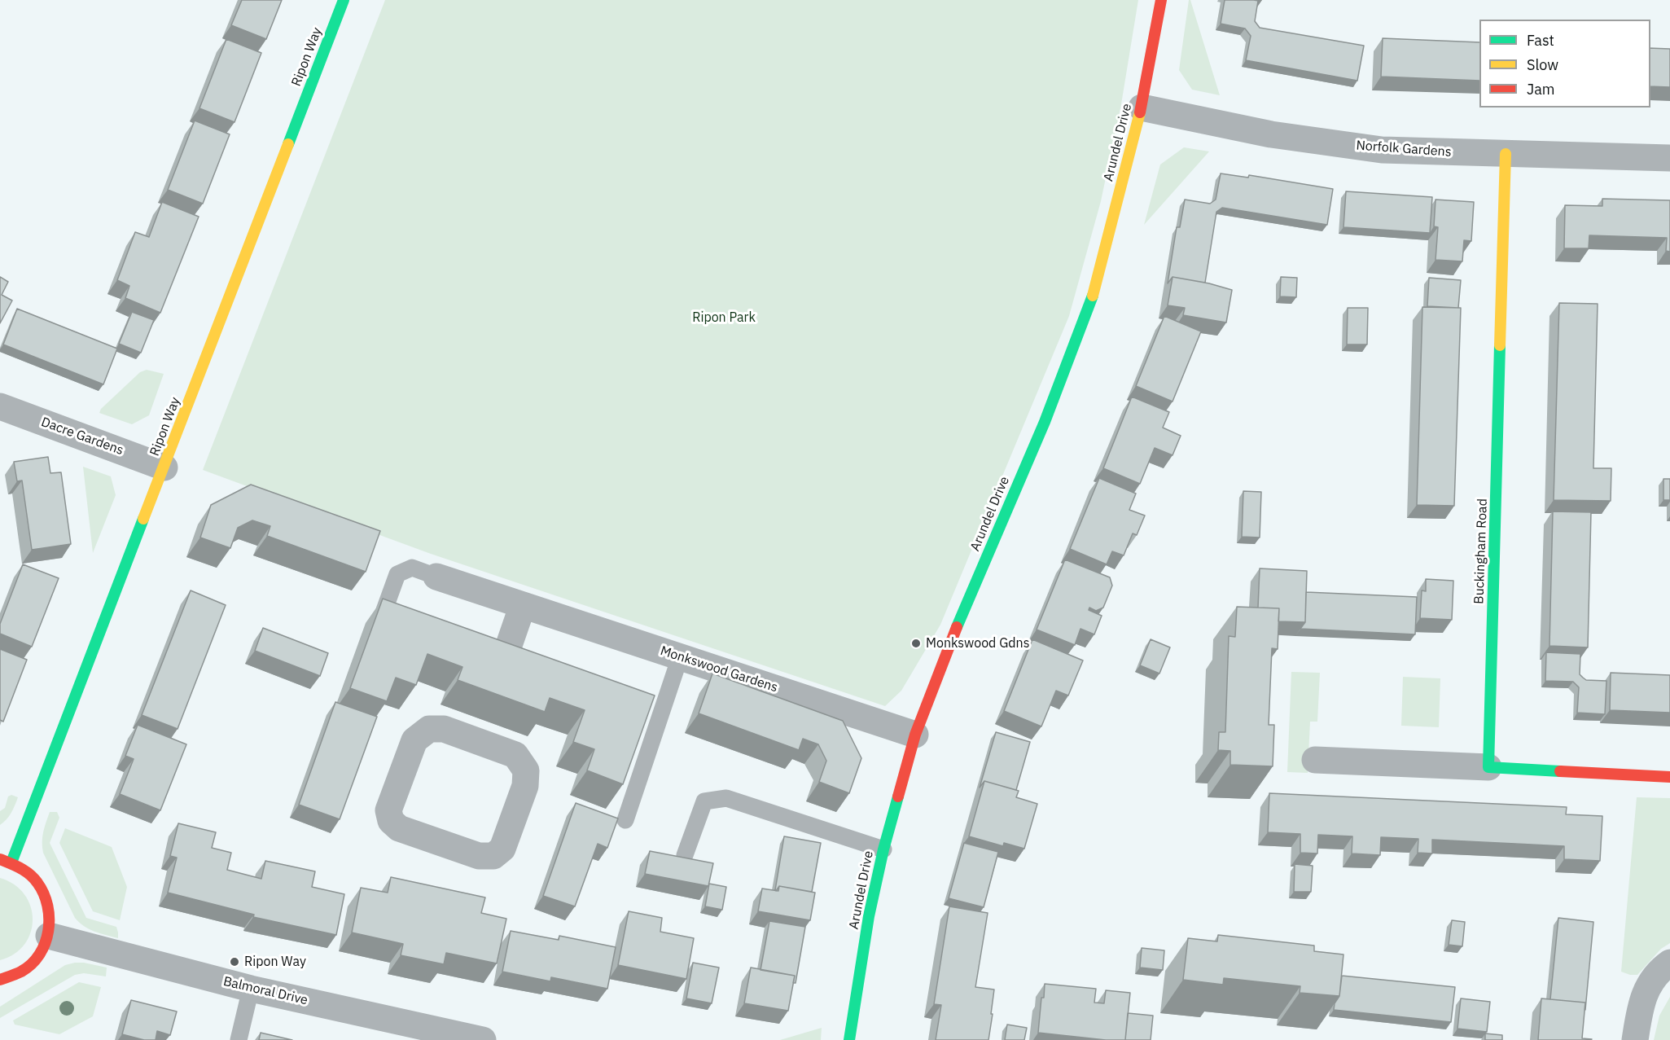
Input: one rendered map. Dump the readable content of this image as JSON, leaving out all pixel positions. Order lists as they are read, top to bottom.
{
  "streets": {
    "street": [
      "Ripon Way",
      "Arundel Drive",
      "Norfolk Gardens",
      "Dacre Gardens",
      "Buckingham Road",
      "Monkswood Gardens",
      "Balmoral Drive"
    ]
  },
  "crossings": [
    ["Ripon Way", "Dacre Gardens"],
    ["Arundel Drive", "Norfolk Gardens"],
    ["Arundel Drive", "Monkswood Gardens"],
    ["Norfolk Gardens", "Buckingham Road"]
  ],
  "parks": ["Ripon Park"],
  "places": ["Monkswood Gdns", "Ripon Way"],
  "legend": ["Fast", "Slow", "Jam"]
}
